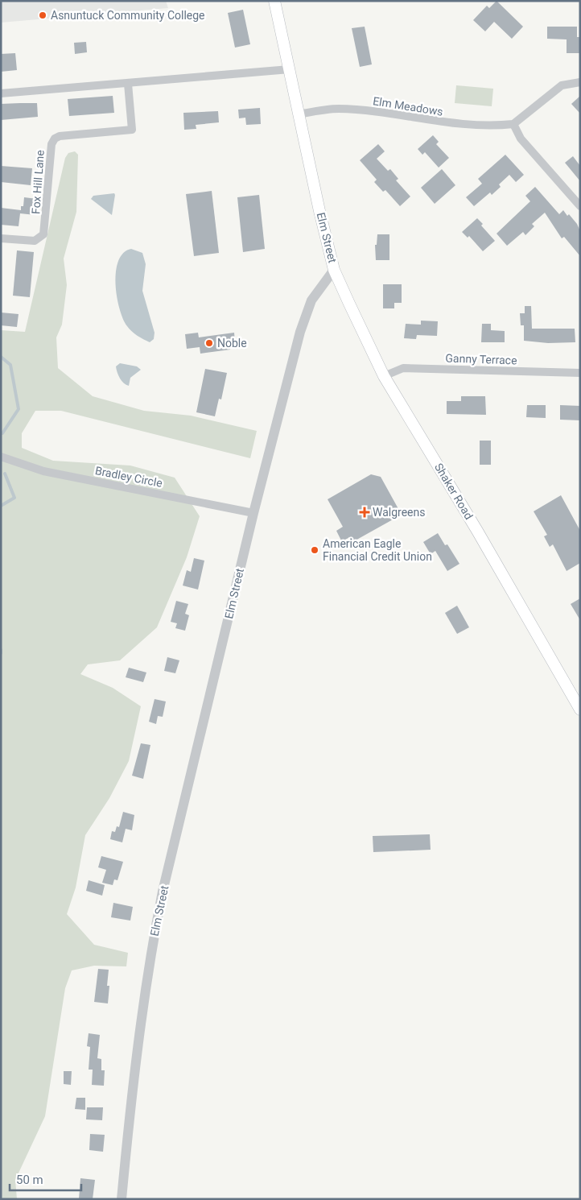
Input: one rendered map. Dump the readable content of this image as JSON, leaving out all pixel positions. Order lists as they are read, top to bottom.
{
  "streets": {
    "main road": ["Elm Street", "Shaker Road"],
    "street": [
      "Elm Meadows",
      "Fox Hill Lane",
      "Ganny Terrace",
      "Bradley Circle"
    ]
  },
  "crossings": [
    ["Elm Meadows", "Elm Street"],
    ["Elm Street", "Bradley Circle"],
    ["Elm Street", "Shaker Road"],
    ["Ganny Terrace", "Shaker Road"]
  ],
  "places": {
    "other": ["Asnuntuck Community College", "Noble", "American Eagle Financial Credit Union"],
    "health": ["Walgreens"]
  },
  "scale_bar": "50 m"
}
